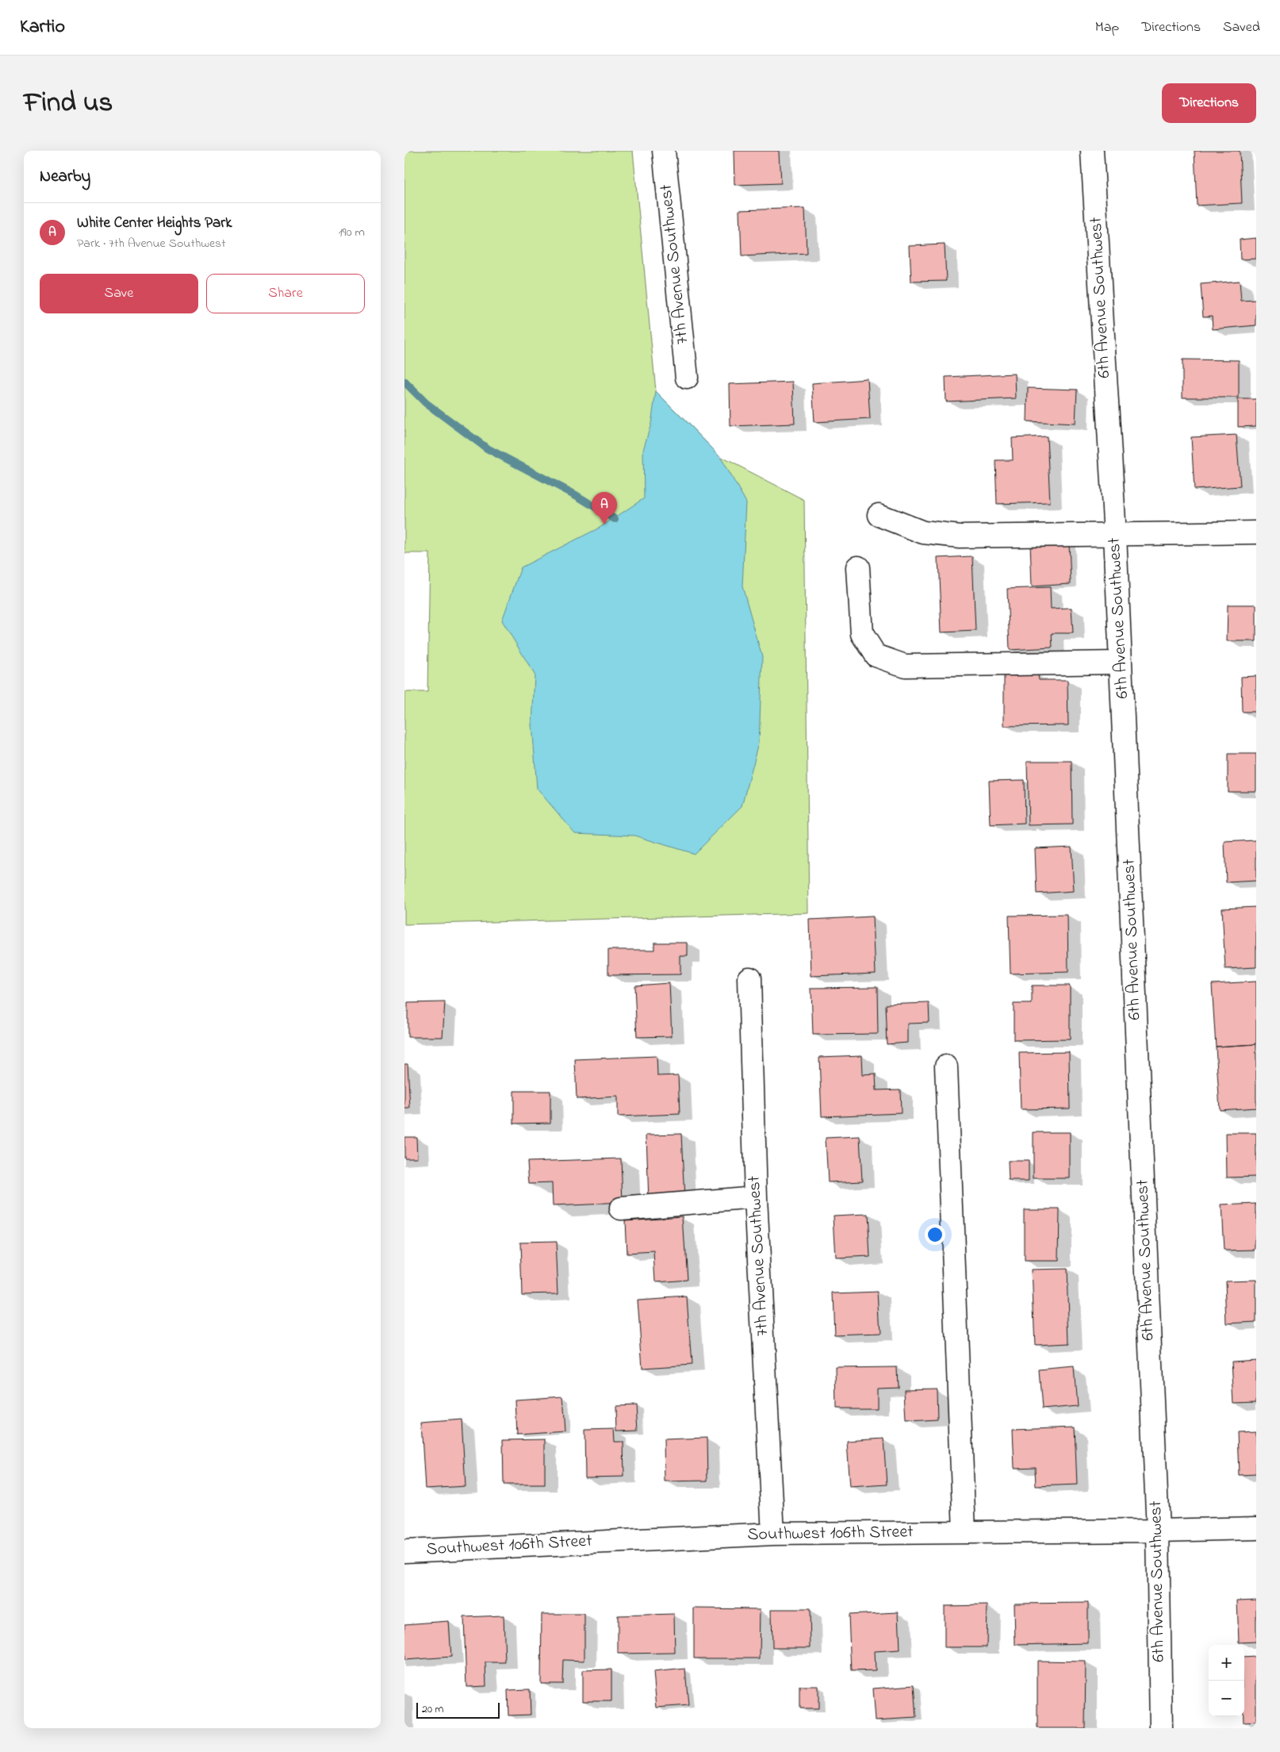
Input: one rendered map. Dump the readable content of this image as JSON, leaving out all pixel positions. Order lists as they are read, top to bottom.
{
  "streets": {
    "street": ["7th Avenue Southwest", "6th Avenue Southwest", "Southwest 106th Street"]
  },
  "crossings": [
    ["7th Avenue Southwest", "Southwest 106th Street"],
    ["6th Avenue Southwest", "Southwest 106th Street"]
  ],
  "scale_bar": "20 m",
  "page": {
    "header": "Kartio",
    "nav": ["Map", "Directions", "Saved"],
    "title": "Find us",
    "buttons": [
      "Directions",
      ["Save", "Share"]
    ],
    "heading": "Nearby",
    "list": [
      {
        "mark": "A",
        "name": "White Center Heights Park",
        "note": "Park · 7th Avenue Southwest",
        "value": "190 m"
      }
    ],
    "pins": "A",
    "map_buttons": ["+", "−"],
    "scale": "20 m"
  }
}
